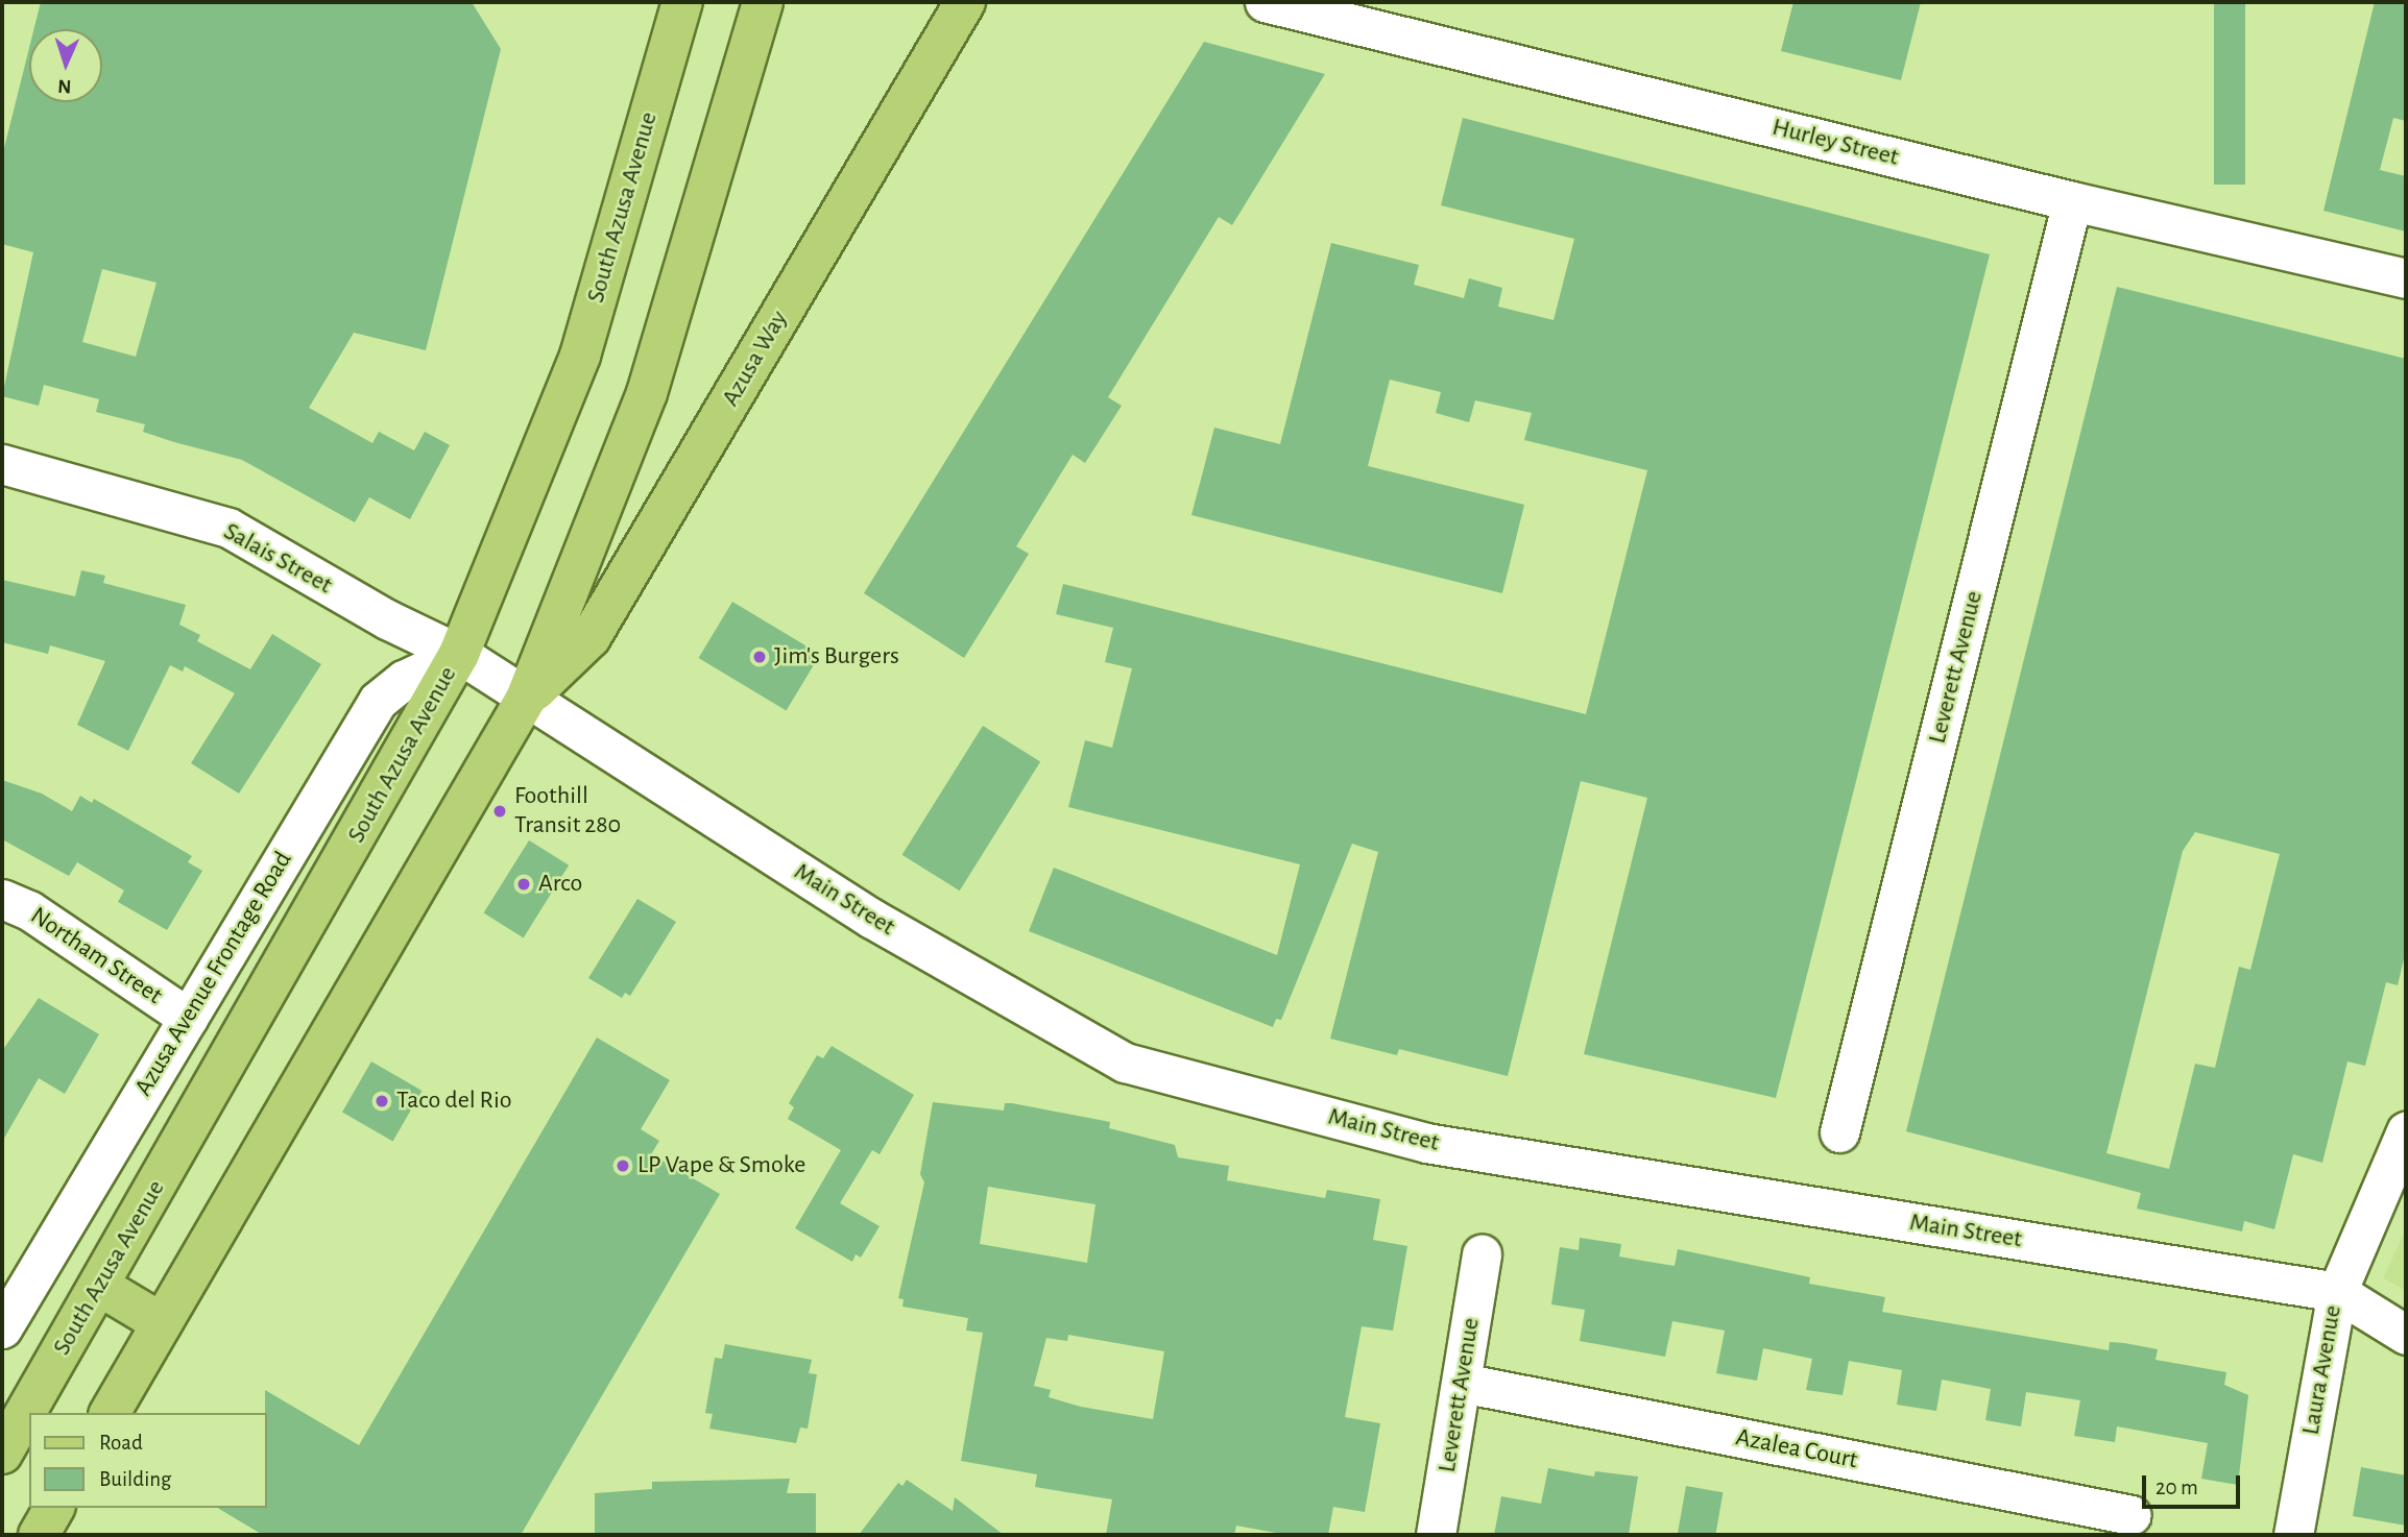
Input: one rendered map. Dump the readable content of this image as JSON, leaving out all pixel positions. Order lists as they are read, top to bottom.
{
  "streets": {
    "main road": ["South Azusa Avenue", "Azusa Way"],
    "street": [
      "Hurley Street",
      "Salais Street",
      "Leverett Avenue",
      "Main Street",
      "Northam Street",
      "Azusa Avenue Frontage Road",
      "Laura Avenue",
      "Azalea Court"
    ]
  },
  "crossings": [
    ["Hurley Street", "Leverett Avenue"],
    ["South Azusa Avenue", "Salais Street"],
    ["South Azusa Avenue", "Main Street"],
    ["South Azusa Avenue", "Azusa Avenue Frontage Road"],
    ["Azusa Way", "Main Street"],
    ["Salais Street", "Main Street"],
    ["Salais Street", "Azusa Avenue Frontage Road"],
    ["Leverett Avenue", "Azalea Court"],
    ["Main Street", "Azusa Avenue Frontage Road"],
    ["Main Street", "Laura Avenue"],
    ["Northam Street", "Azusa Avenue Frontage Road"]
  ],
  "places": [
    "Jim's Burgers",
    "Foothill Transit 280",
    "Arco",
    "Taco del Rio",
    "LP Vape & Smoke"
  ],
  "legend": ["Road", "Building"],
  "scale_bar": "20 m",
  "north": "bottom"
}
